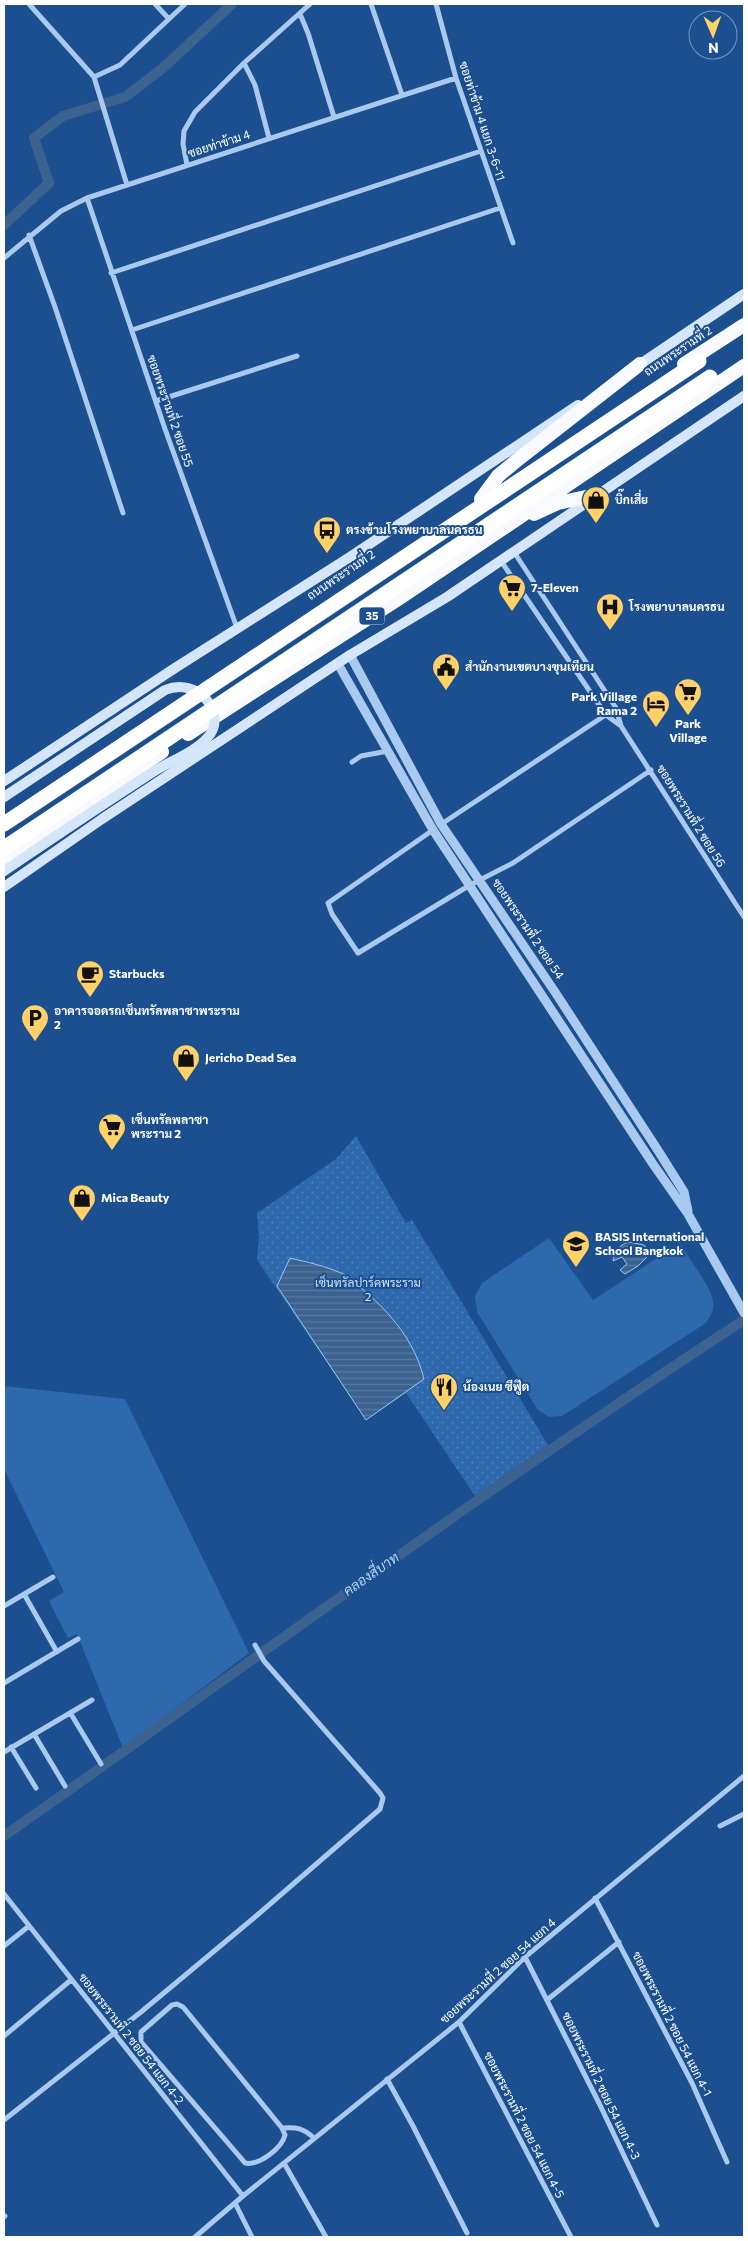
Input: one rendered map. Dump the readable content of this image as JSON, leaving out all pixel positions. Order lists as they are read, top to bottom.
{
  "streets": {
    "highway": ["ถนนพระรามที่ 2", "35"],
    "street": [
      "ซอยท่าข้าม 4 แยก 3-6-11",
      "ซอยท่าข้าม 4",
      "ซอยพระรามที่ 2 ซอย 55",
      "ซอยพระรามที่ 2 ซอย 56",
      "ซอยพระรามที่ 2 ซอย 54",
      "ซอยพระรามที่ 2 ซอย 54 แยก 4",
      "ซอยพระรามที่ 2 ซอย 54 แยก 4-1",
      "ซอยพระรามที่ 2 ซอย 54 แยก 4-2",
      "ซอยพระรามที่ 2 ซอย 54 แยก 4-3",
      "ซอยพระรามที่ 2 ซอย 54 แยก 4-5"
    ]
  },
  "crossings": [
    ["ซอยท่าข้าม 4 แยก 3-6-11", "ซอยท่าข้าม 4"],
    ["ซอยท่าข้าม 4", "ซอยพระรามที่ 2 ซอย 55"],
    ["ถนนพระรามที่ 2", "ซอยพระรามที่ 2 ซอย 55"],
    ["35", "ซอยพระรามที่ 2 ซอย 56"],
    ["35", "ซอยพระรามที่ 2 ซอย 54"],
    ["ซอยพระรามที่ 2 ซอย 54 แยก 4", "ซอยพระรามที่ 2 ซอย 54 แยก 4-1"],
    ["ซอยพระรามที่ 2 ซอย 54 แยก 4", "ซอยพระรามที่ 2 ซอย 54 แยก 4-2"],
    ["ซอยพระรามที่ 2 ซอย 54 แยก 4", "ซอยพระรามที่ 2 ซอย 54 แยก 4-3"],
    ["ซอยพระรามที่ 2 ซอย 54 แยก 4", "ซอยพระรามที่ 2 ซอย 54 แยก 4-5"]
  ],
  "water": ["คลองสี่บาท"],
  "parks": ["เซ็นทรัลปาร์คพระราม 2"],
  "places": {
    "shop": ["บิ๊กเสี่ย", "Jericho Dead Sea", "Mica Beauty"],
    "bus stop": ["ตรงข้ามโรงพยาบาลนครธน"],
    "supermarket": ["7-Eleven", "Park Village", "เซ็นทรัลพลาซา พระราม 2"],
    "hospital": ["โรงพยาบาลนครธน"],
    "public building": ["สำนักงานเขตบางขุนเทียน"],
    "hotel": ["Park Village Rama 2"],
    "cafe": ["Starbucks"],
    "parking": ["อาคารจอดรถเซ็นทรัลพลาซาพระราม 2"],
    "school or university": ["BASIS International School Bangkok"],
    "restaurant": ["น้องเนย ซีฟู๊ต"]
  },
  "north": "bottom"
}
